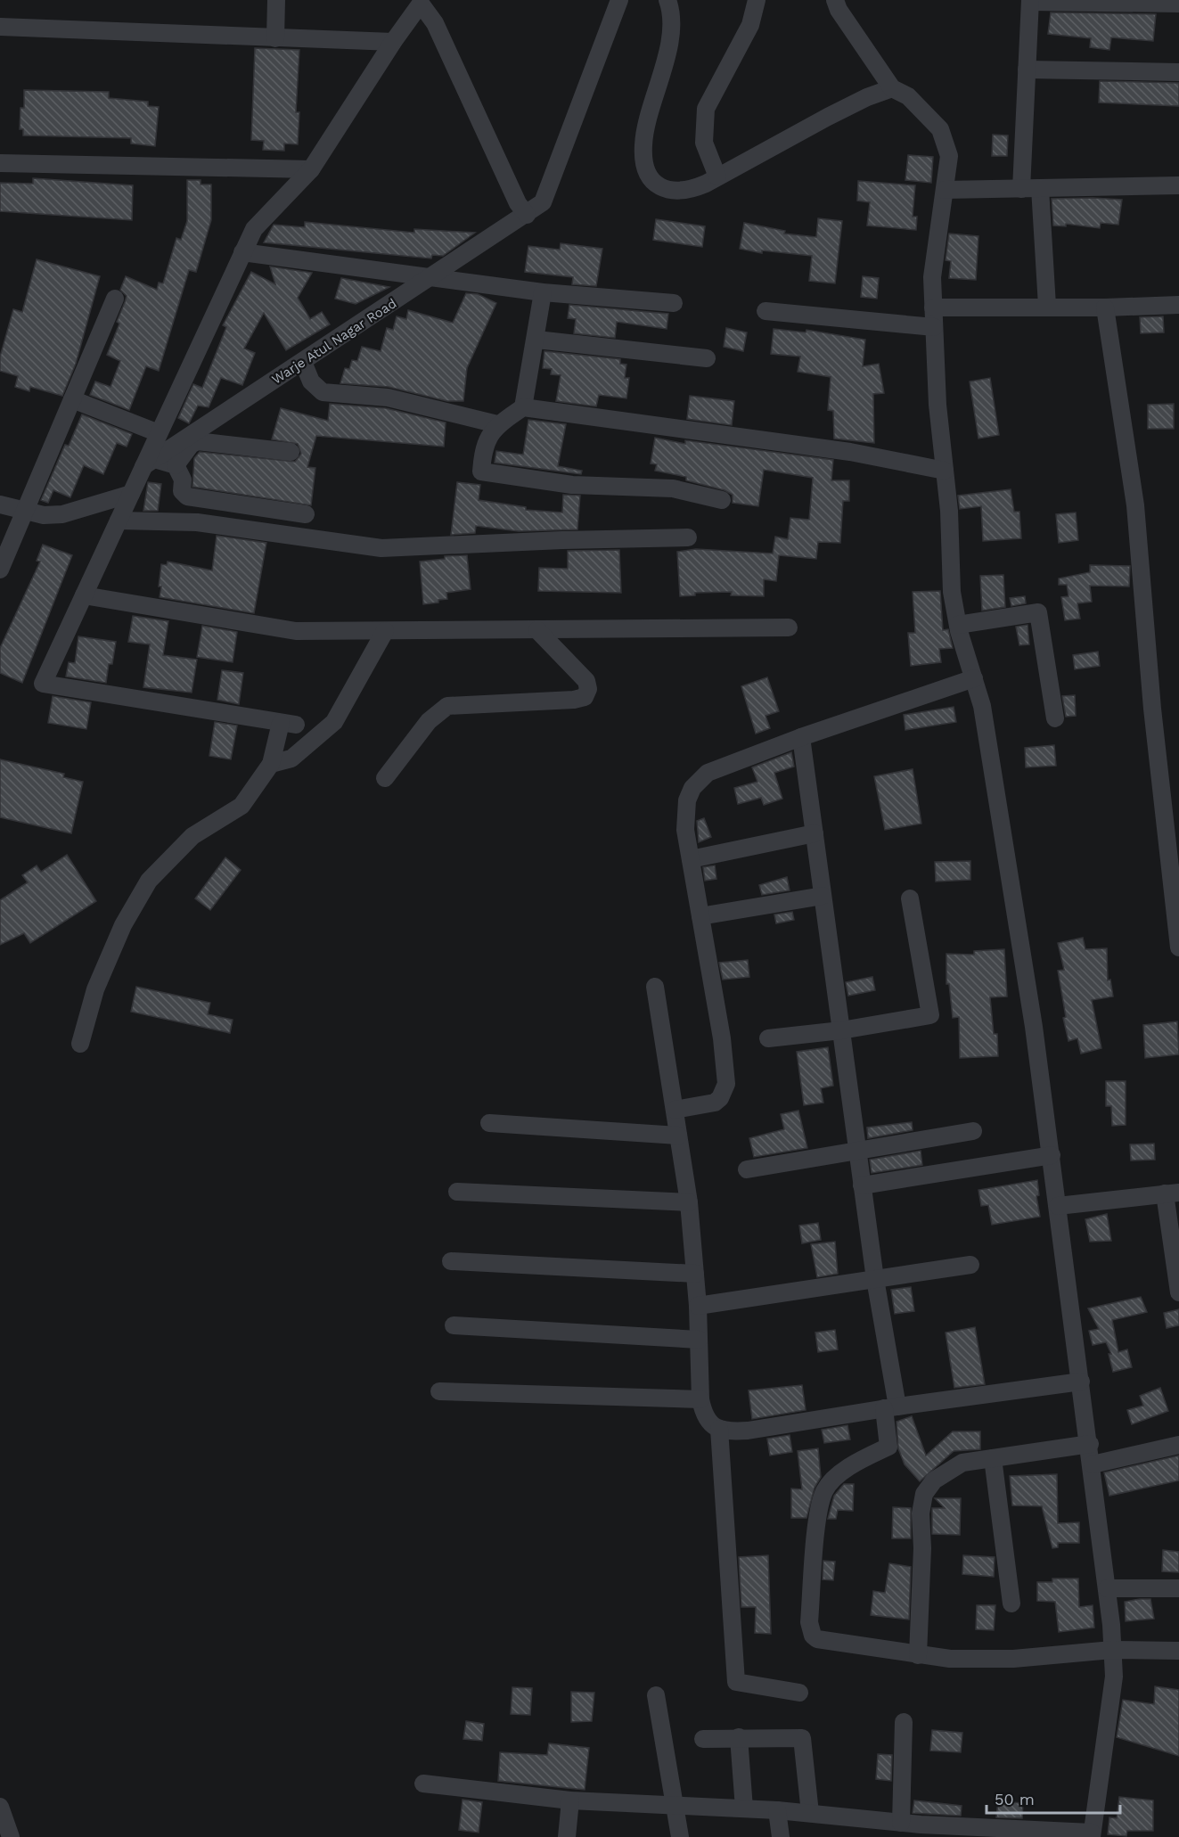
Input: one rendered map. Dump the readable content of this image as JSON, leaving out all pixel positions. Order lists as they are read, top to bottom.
{
  "streets": {
    "street": ["Warje Atul Nagar Road"]
  },
  "scale_bar": "50 m"
}
